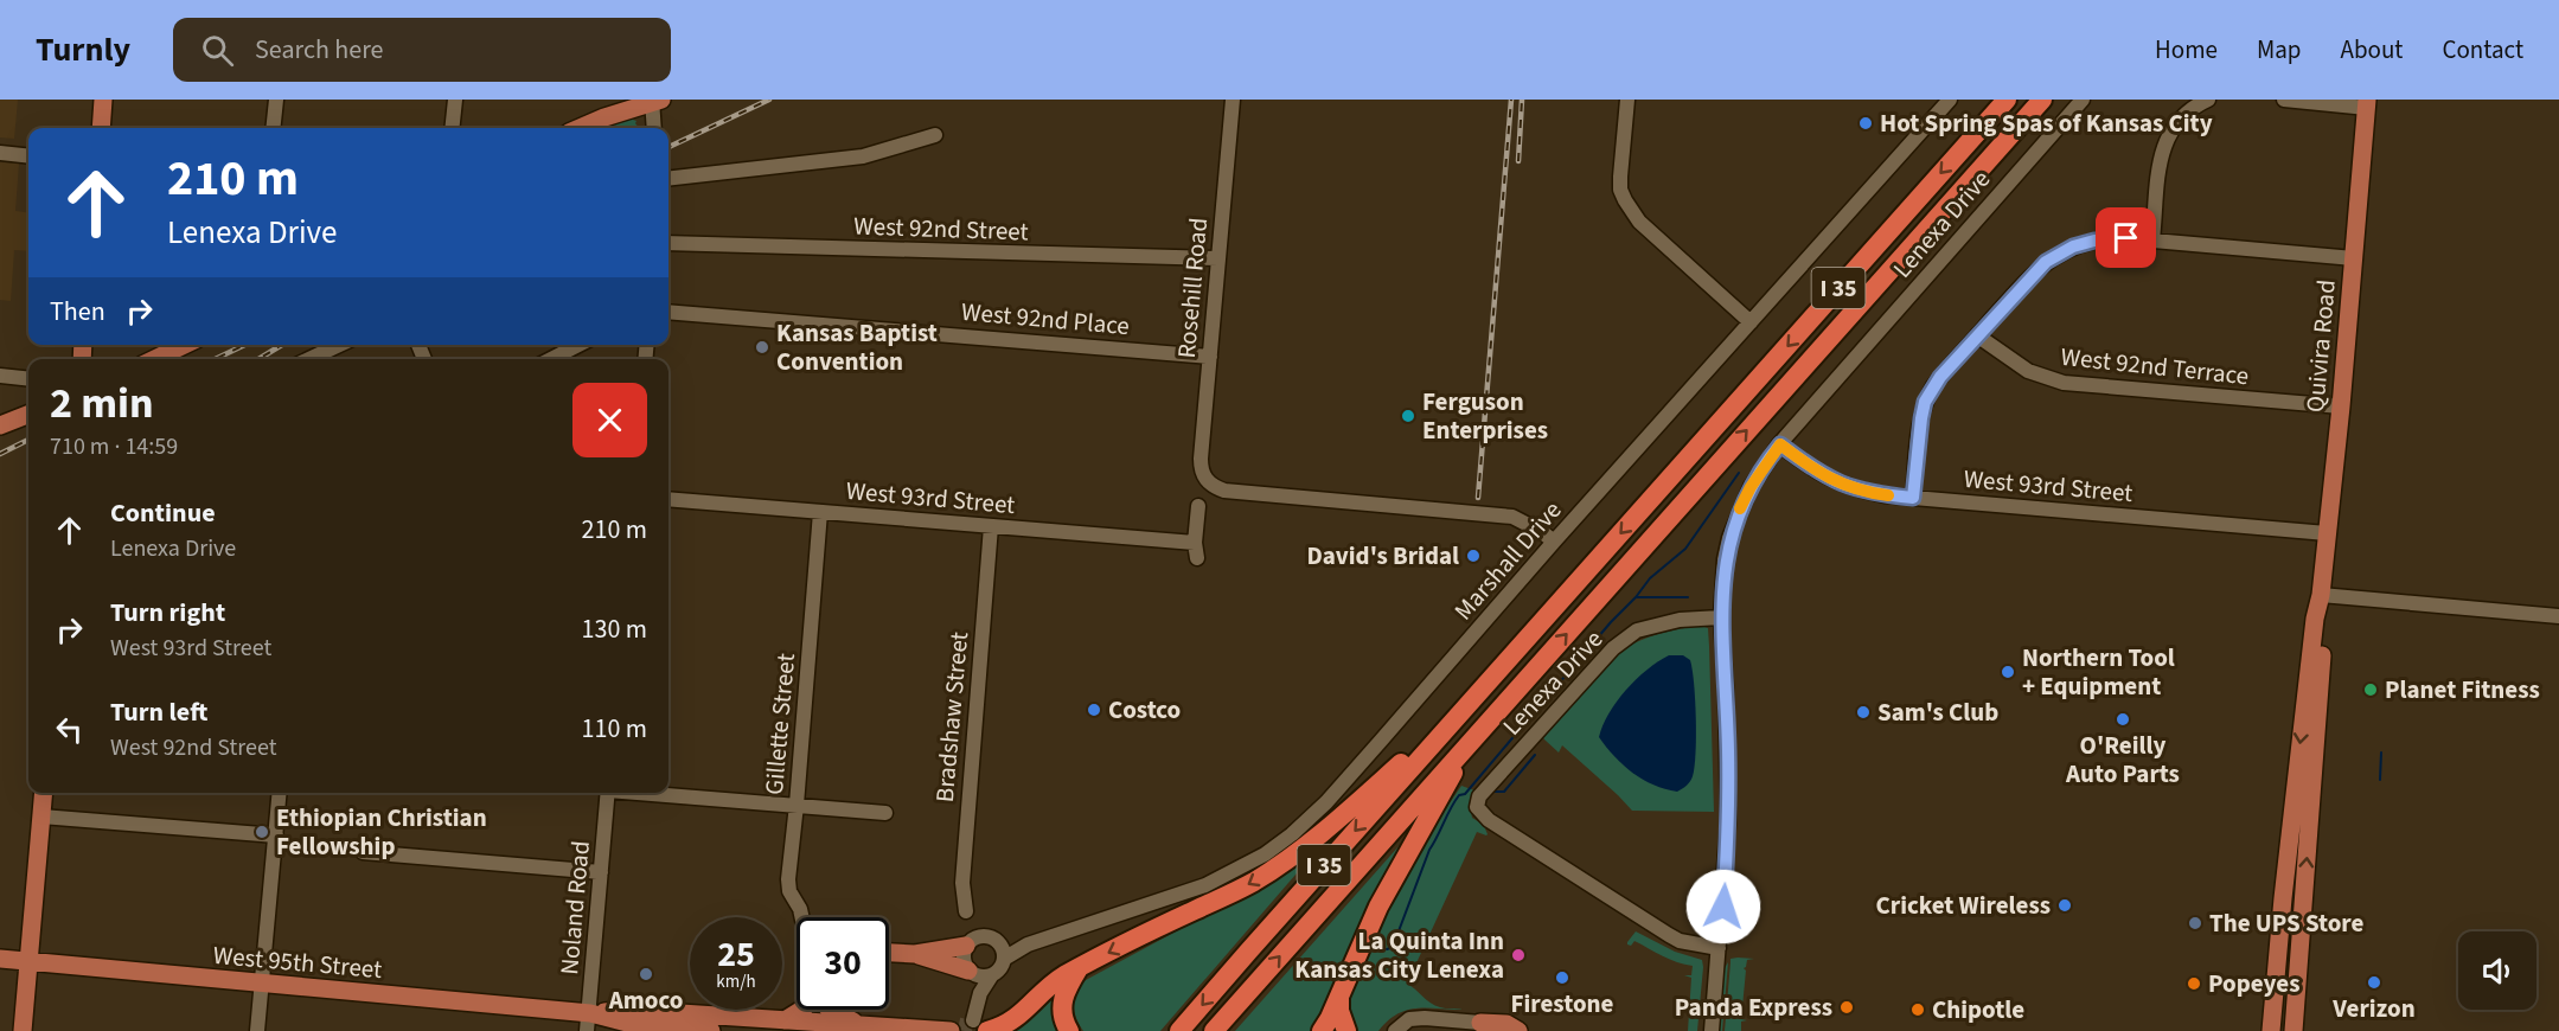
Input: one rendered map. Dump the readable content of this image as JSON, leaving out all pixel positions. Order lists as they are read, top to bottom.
{
  "streets": {
    "highway": ["I 35"],
    "main road": ["Quivira Road", "West 95th Street"],
    "street": [
      "Lenexa Drive",
      "West 92nd Street",
      "Rosehill Road",
      "West 92nd Place",
      "West 92nd Terrace",
      "West 93rd Street",
      "Marshall Drive",
      "Bradshaw Street",
      "Gillette Street",
      "Noland Road"
    ]
  },
  "crossings": [
    ["Lenexa Drive", "West 93rd Street"],
    ["West 92nd Street", "Rosehill Road"],
    ["Rosehill Road", "West 92nd Place"],
    ["Rosehill Road", "Marshall Drive"],
    ["Quivira Road", "West 92nd Terrace"],
    ["Quivira Road", "West 93rd Street"],
    ["West 93rd Street", "Bradshaw Street"],
    ["West 93rd Street", "Gillette Street"],
    ["Noland Road", "West 95th Street"]
  ],
  "places": [
    "Hot Spring Spas of Kansas City",
    "Kansas Baptist Convention",
    "Ferguson Enterprises",
    "David's Bridal",
    "Northern Tool + Equipment",
    "Planet Fitness",
    "Costco",
    "Sam's Club",
    "O'Reilly Auto Parts",
    "Ethiopian Christian Fellowship",
    "Cricket Wireless",
    "The UPS Store",
    "La Quinta Inn Kansas City Lenexa",
    "Amoco",
    "Firestone",
    "Verizon",
    "Popeyes",
    "Panda Express",
    "Chipotle"
  ],
  "page": {
    "header": "Turnly",
    "search": "Search here",
    "nav": [
      "Home",
      "Map",
      "About",
      "Contact"
    ],
    "turn": ["210 m", "Lenexa Drive"],
    "then": "Then",
    "heading": ["2 min", "710 m · 14:59"],
    "list": [
      {
        "name": "Continue",
        "note": "Lenexa Drive",
        "value": "210 m"
      },
      {
        "name": "Turn right",
        "note": "West 93rd Street",
        "value": "130 m"
      },
      {
        "name": "Turn left",
        "note": "West 92nd Street",
        "value": "110 m"
      }
    ],
    "speed": "25 km/h",
    "limit": "30"
  }
}
